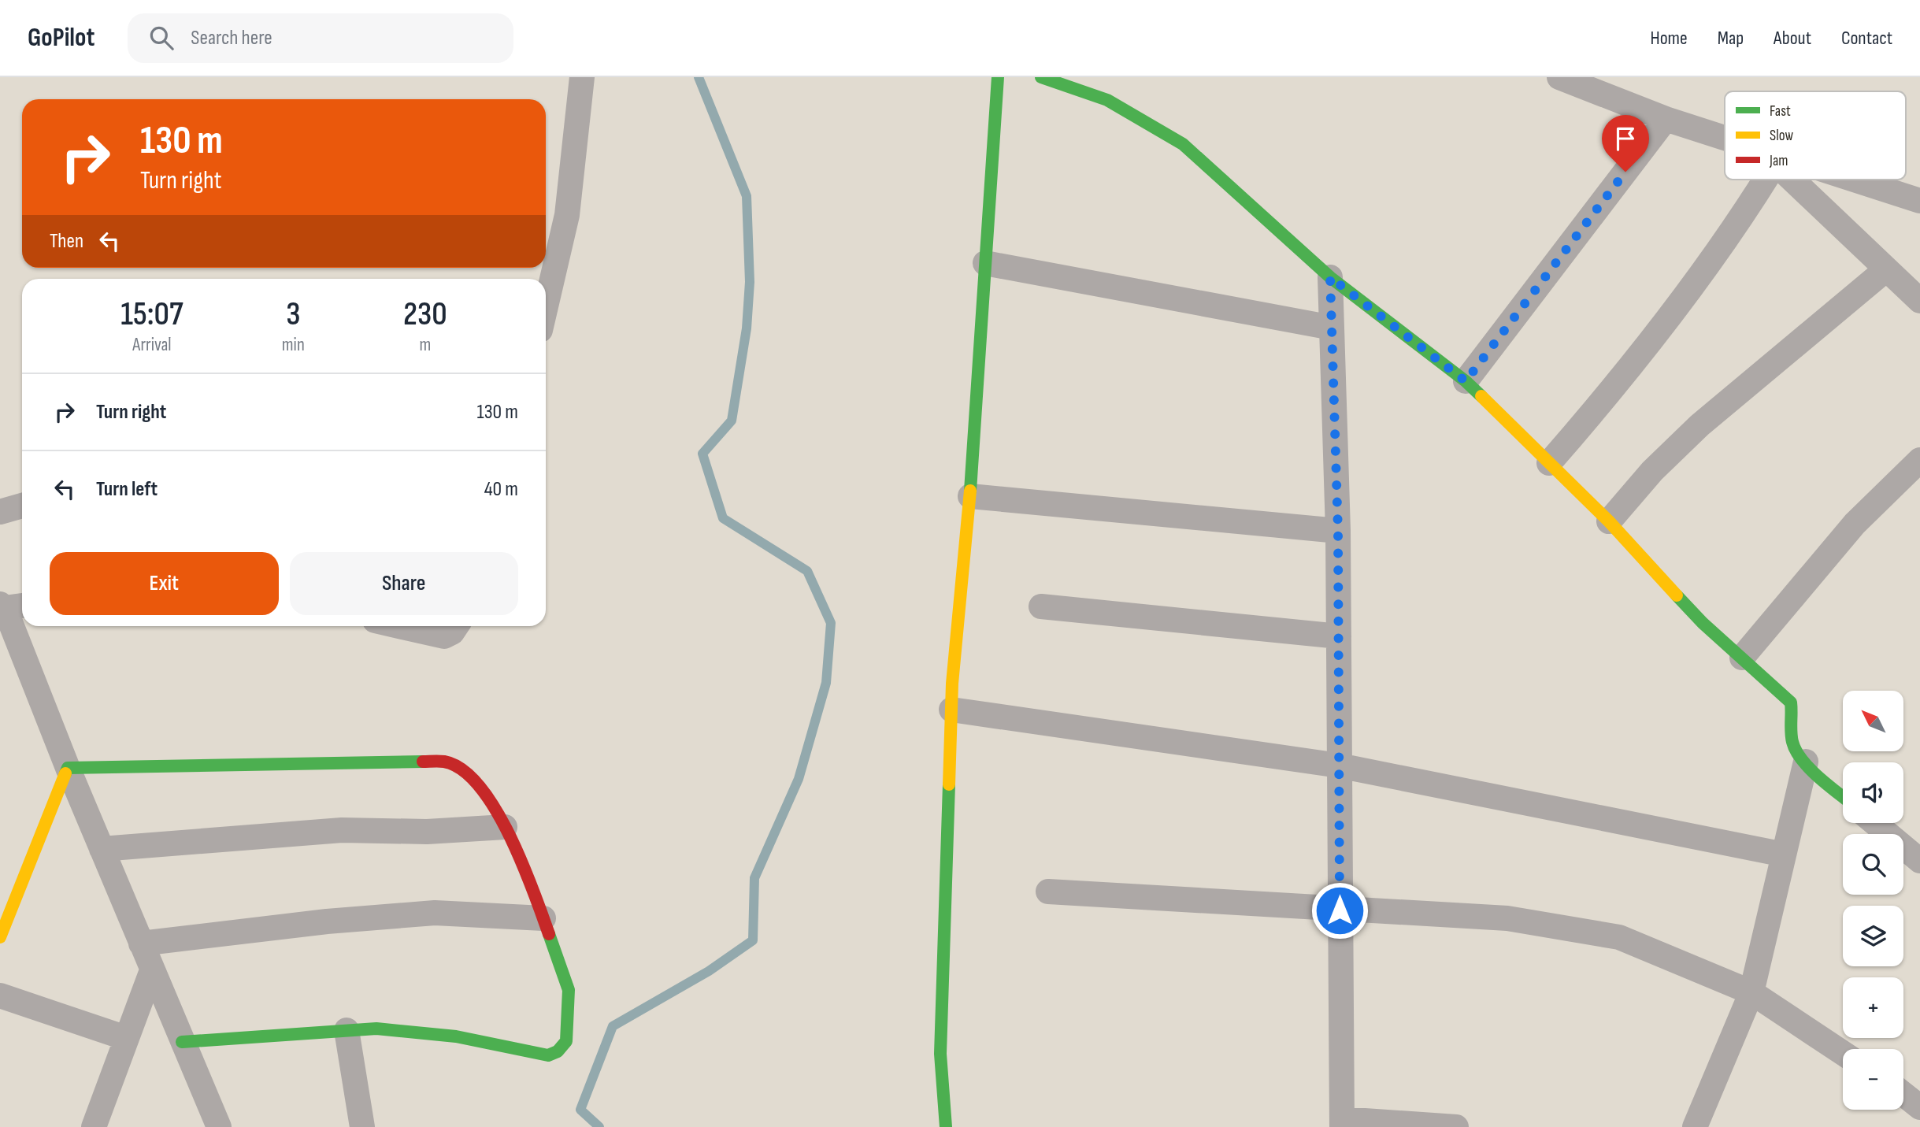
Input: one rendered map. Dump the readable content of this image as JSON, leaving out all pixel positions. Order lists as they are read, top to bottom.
{
  "legend": ["Fast", "Slow", "Jam"],
  "north": "top left",
  "page": {
    "header": "GoPilot",
    "search": "Search here",
    "nav": [
      "Home",
      "Map",
      "About",
      "Contact"
    ],
    "turn": ["130 m", "Turn right"],
    "then": "Then",
    "eta": [
      "15:07",
      "Arrival",
      "3",
      "min",
      "230",
      "m"
    ],
    "list": [
      {
        "name": "Turn right",
        "value": "130 m"
      },
      {
        "name": "Turn left",
        "value": "40 m"
      }
    ],
    "buttons": ["Exit", "Share"],
    "map_buttons": ["+", "−"]
  }
}
